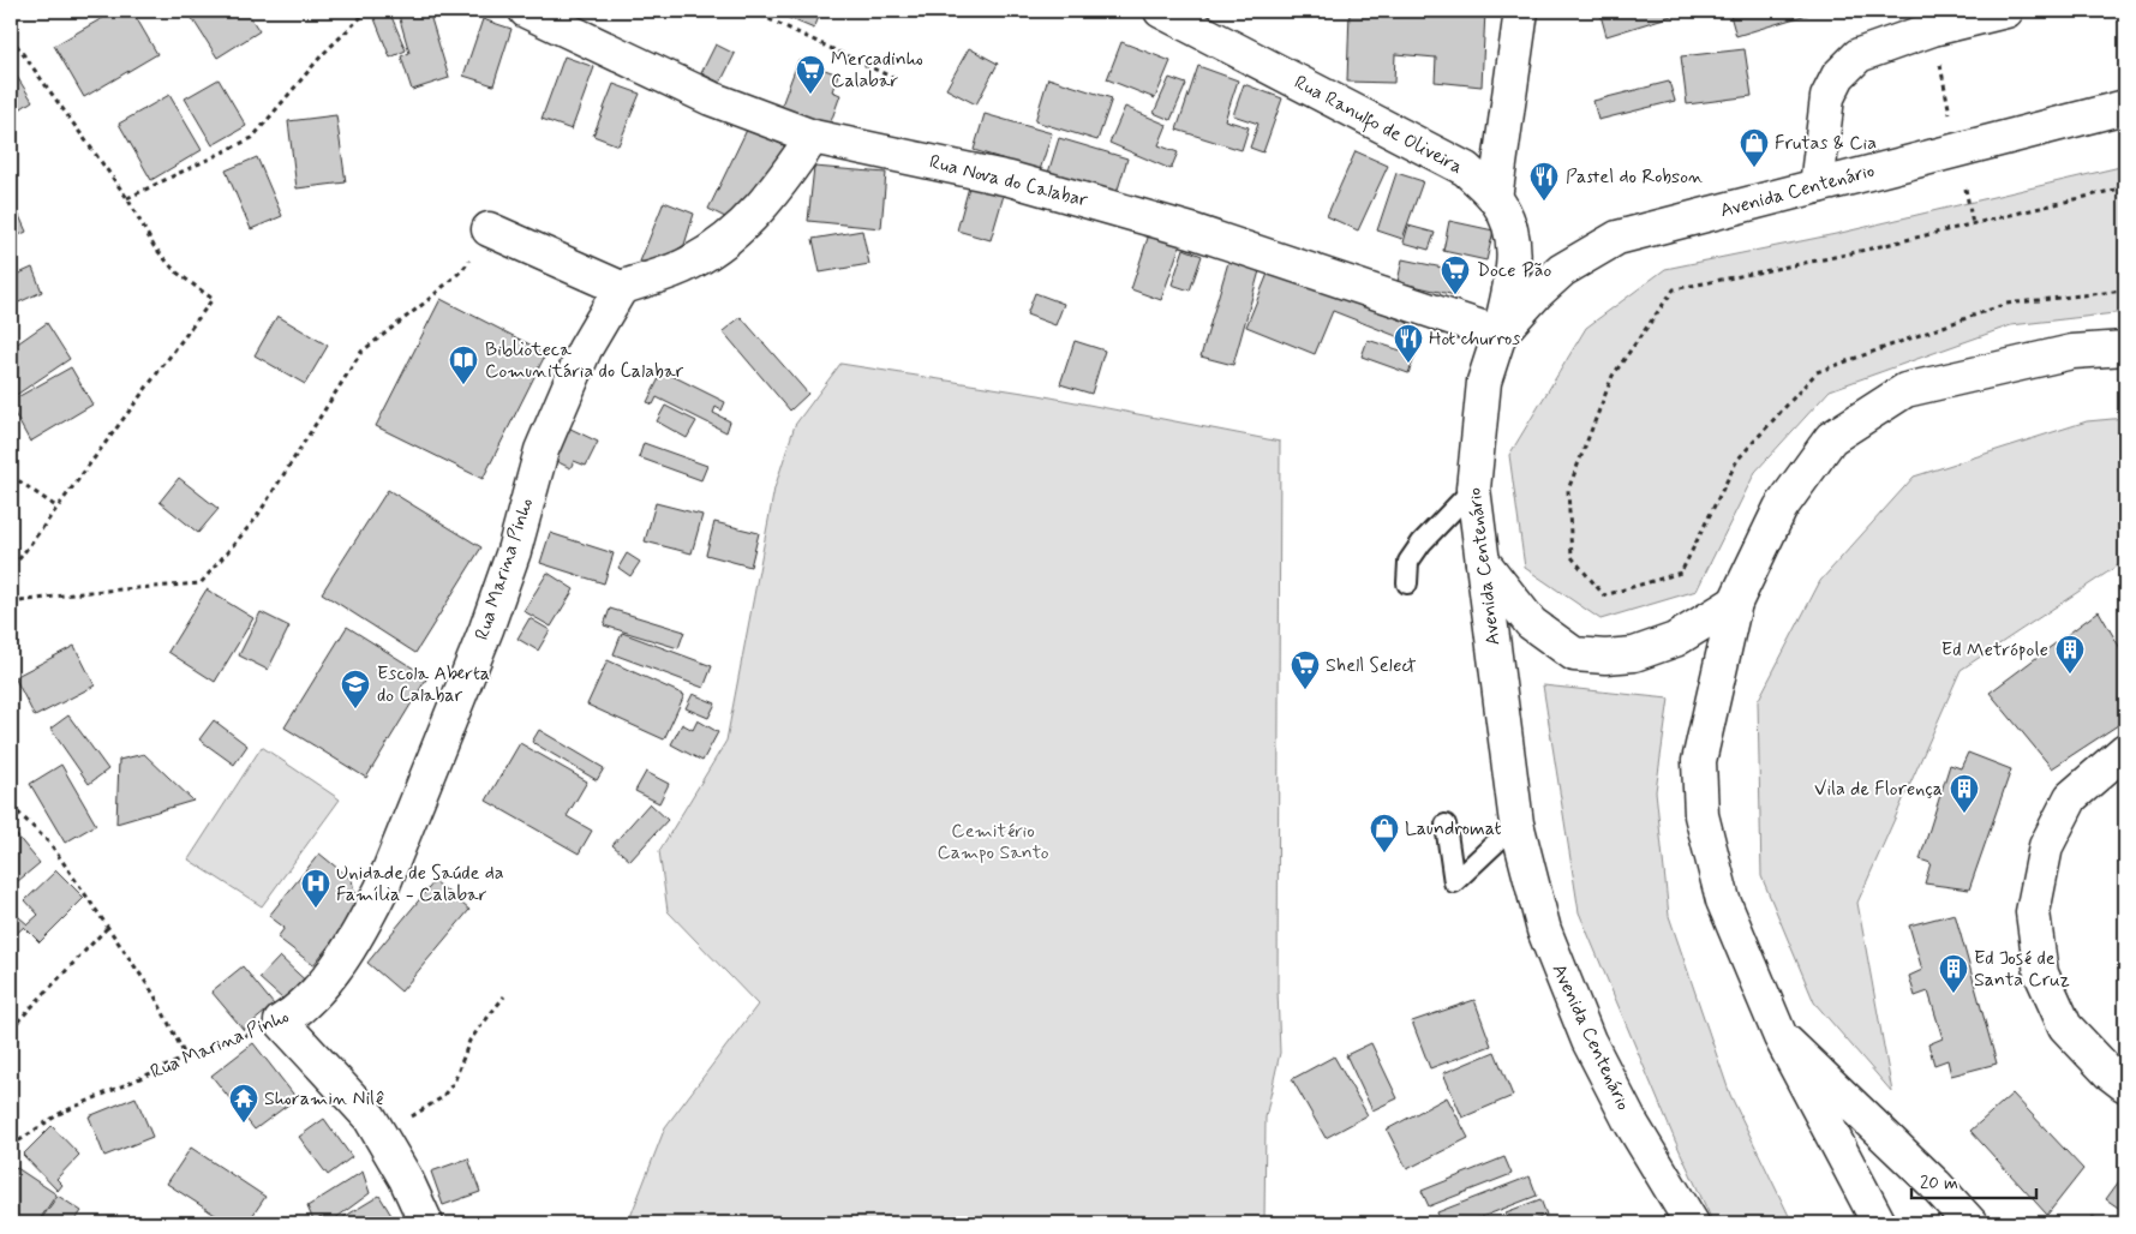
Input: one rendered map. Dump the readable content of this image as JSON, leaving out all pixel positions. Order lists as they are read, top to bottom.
{
  "streets": {
    "street": [
      "Rua Ranulfo de Oliveira",
      "Rua Nova do Calabar",
      "Avenida Centenário",
      "Rua Marina Pinho"
    ]
  },
  "crossings": [
    ["Rua Ranulfo de Oliveira", "Rua Nova do Calabar"],
    ["Rua Ranulfo de Oliveira", "Avenida Centenário"],
    ["Rua Nova do Calabar", "Avenida Centenário"]
  ],
  "parks": ["Cemitério Campo Santo"],
  "places": {
    "supermarket": ["Mercadinho Calabar", "Doce Pão", "Shell Select"],
    "shop": ["Frutas & Cia", "Laundromat"],
    "restaurant": ["Pastel do Robson", "Hot churros"],
    "library": ["Biblioteca Comunitária do Calabar"],
    "building": ["Ed Metrópole", "Vila de Florença", "Ed José de Santa Cruz"],
    "school or university": ["Escola Aberta do Calabar"],
    "hospital": ["Unidade de Saúde da Família - Calabar"],
    "temple": ["Shoramin Nilê"]
  },
  "scale_bar": "20 m"
}
